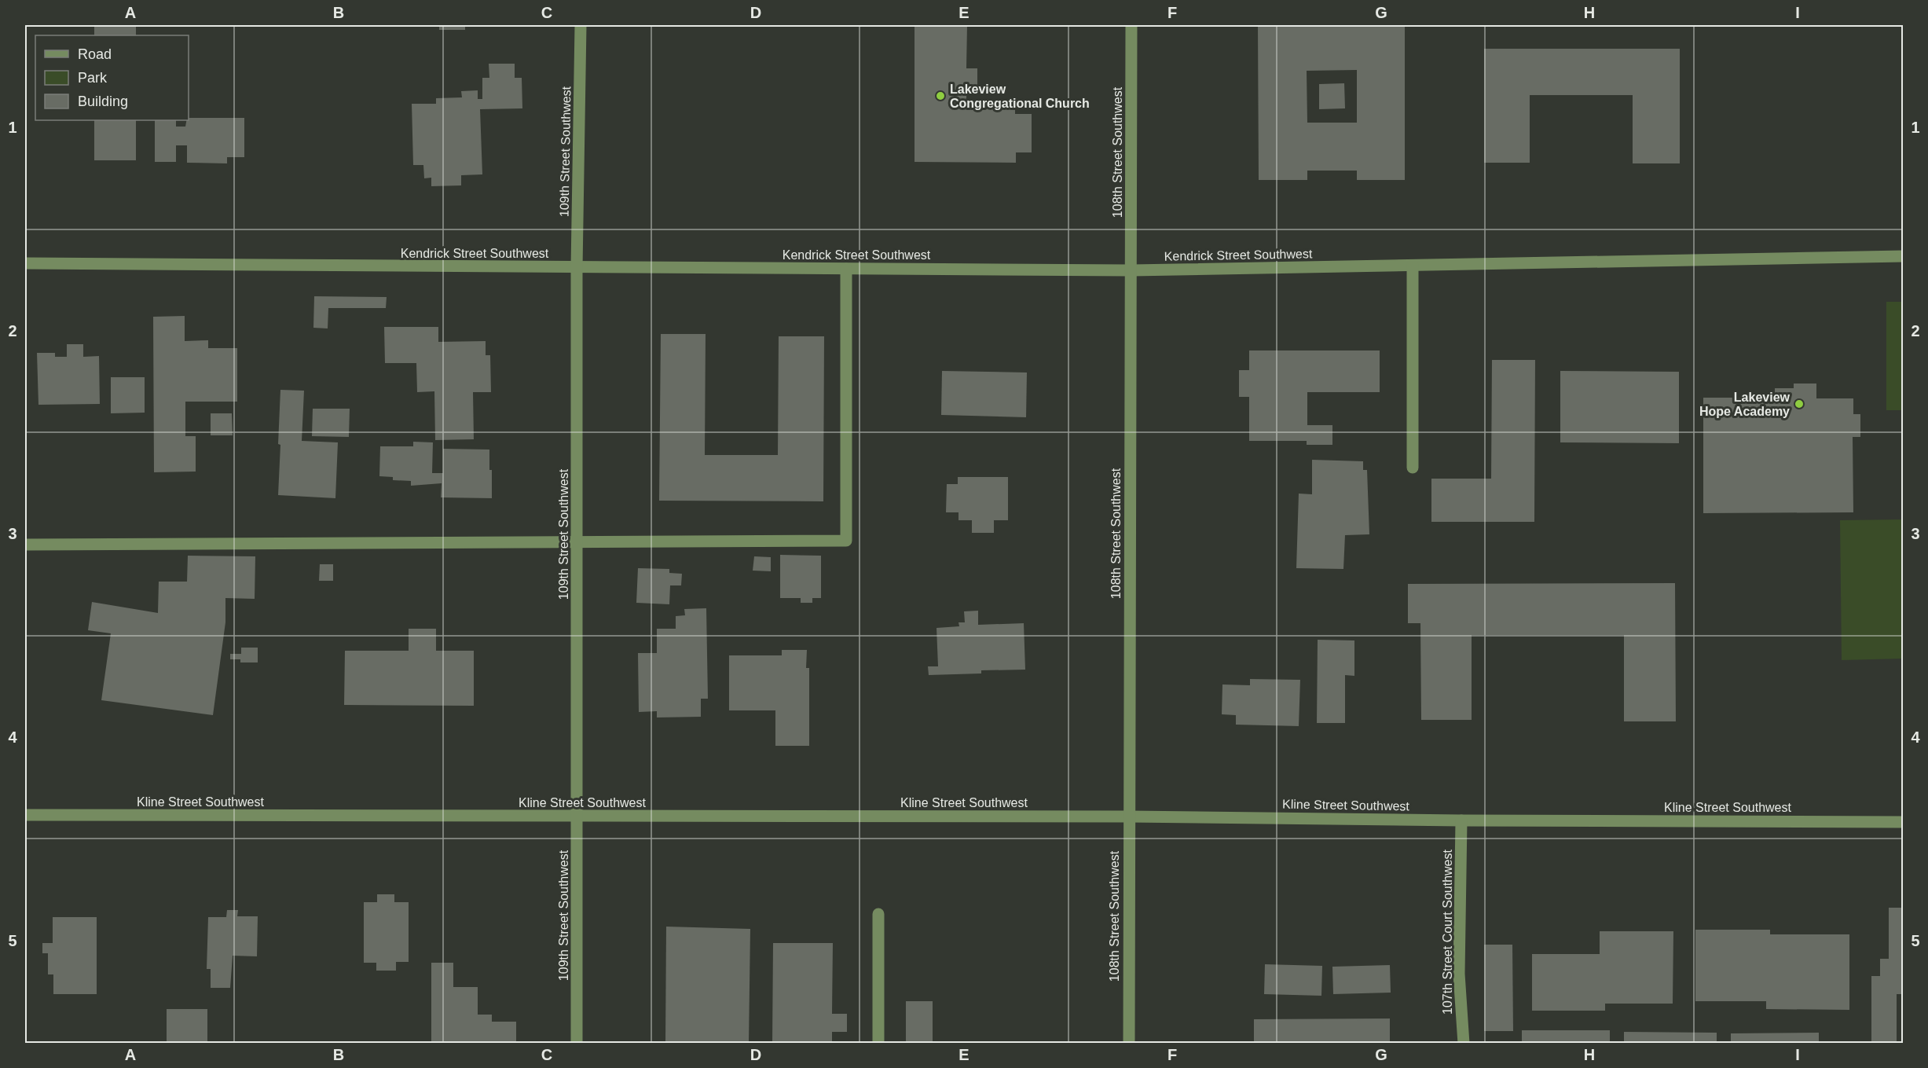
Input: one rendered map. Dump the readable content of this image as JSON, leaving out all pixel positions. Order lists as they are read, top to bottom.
{
  "streets": {
    "street": [
      "109th Street Southwest",
      "108th Street Southwest",
      "Kendrick Street Southwest",
      "Kline Street Southwest",
      "107th Street Court Southwest"
    ]
  },
  "crossings": [
    ["109th Street Southwest", "Kendrick Street Southwest"],
    ["109th Street Southwest", "Kline Street Southwest"],
    ["108th Street Southwest", "Kendrick Street Southwest"],
    ["108th Street Southwest", "Kline Street Southwest"],
    ["Kline Street Southwest", "107th Street Court Southwest"]
  ],
  "places": ["Lakeview Congregational Church", "Lakeview Hope Academy"],
  "legend": ["Road", "Park", "Building"],
  "grid": {
    "columns": [
      "A",
      "B",
      "C",
      "D",
      "E",
      "F",
      "G",
      "H",
      "I"
    ],
    "rows": [
      "1",
      "2",
      "3",
      "4",
      "5"
    ]
  }
}
